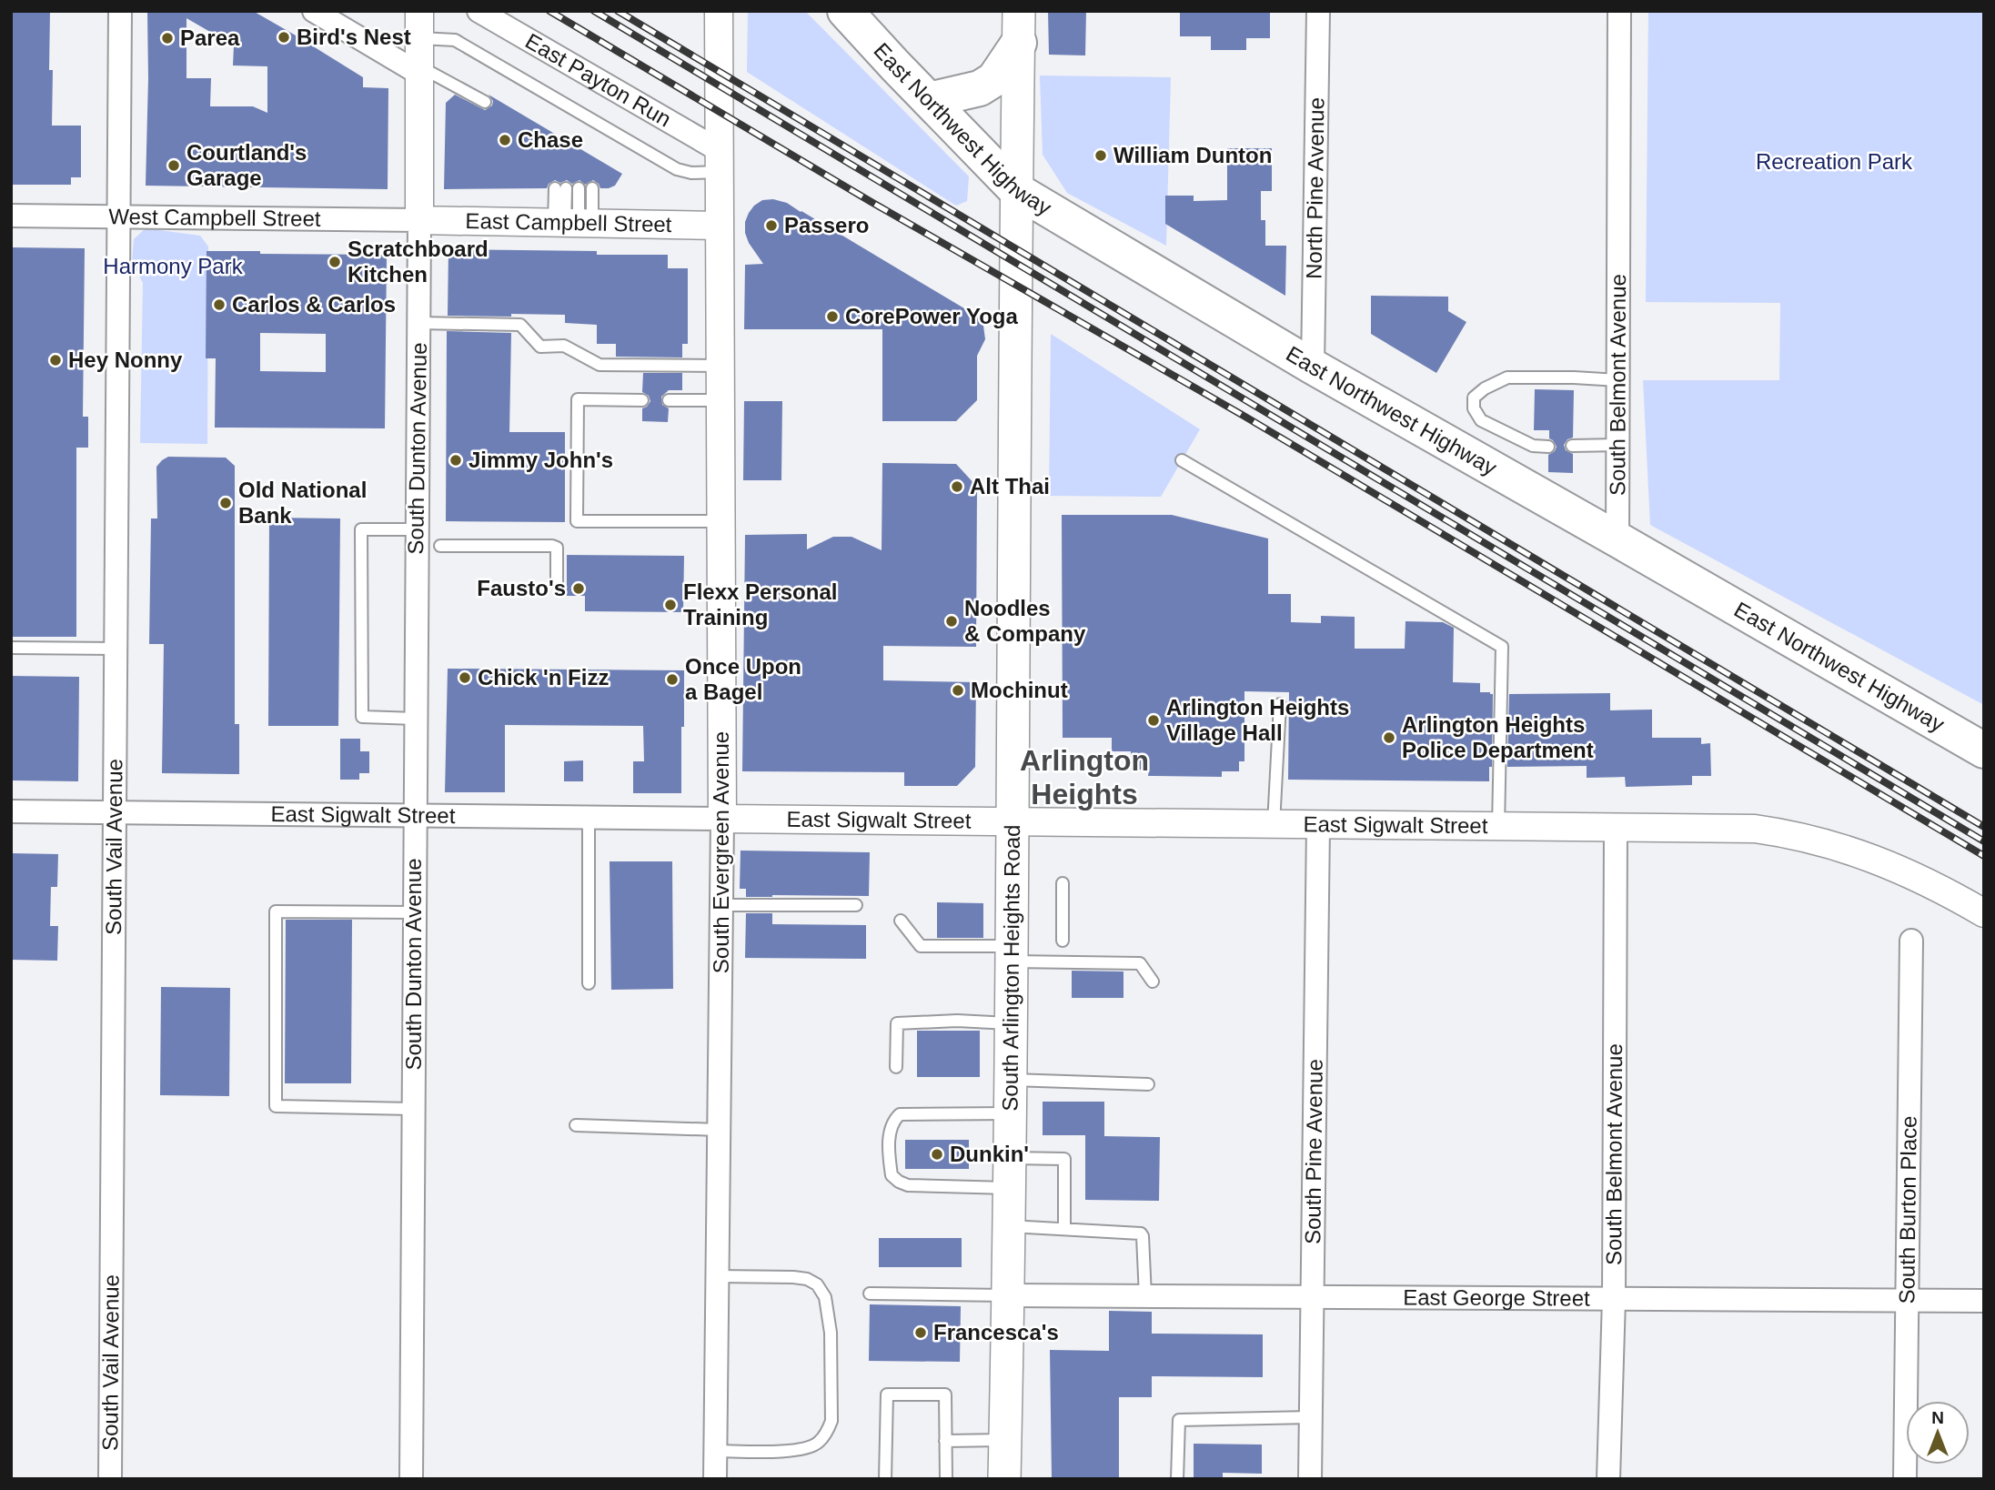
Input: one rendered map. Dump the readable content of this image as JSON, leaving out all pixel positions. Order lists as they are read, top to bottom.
{
  "streets": {
    "main road": ["East Northwest Highway", "South Arlington Heights Road"],
    "street": [
      "East Payton Run",
      "North Pine Avenue",
      "West Campbell Street",
      "East Campbell Street",
      "South Belmont Avenue",
      "South Dunton Avenue",
      "East Sigwalt Street",
      "South Vail Avenue",
      "South Evergreen Avenue",
      "South Pine Avenue",
      "South Burton Place",
      "East George Street"
    ]
  },
  "crossings": [
    ["East Payton Run", "South Evergreen Avenue"],
    ["East Northwest Highway", "North Pine Avenue"],
    ["East Northwest Highway", "South Belmont Avenue"],
    ["East Northwest Highway", "South Arlington Heights Road"],
    ["West Campbell Street", "East Campbell Street"],
    ["West Campbell Street", "South Dunton Avenue"],
    ["West Campbell Street", "South Vail Avenue"],
    ["East Campbell Street", "South Dunton Avenue"],
    ["East Campbell Street", "South Evergreen Avenue"],
    ["South Belmont Avenue", "East Sigwalt Street"],
    ["South Belmont Avenue", "East George Street"],
    ["South Dunton Avenue", "East Sigwalt Street"],
    ["East Sigwalt Street", "South Vail Avenue"],
    ["East Sigwalt Street", "South Evergreen Avenue"],
    ["East Sigwalt Street", "South Arlington Heights Road"],
    ["East Sigwalt Street", "South Pine Avenue"],
    ["South Arlington Heights Road", "East George Street"],
    ["South Pine Avenue", "East George Street"],
    ["South Burton Place", "East George Street"]
  ],
  "districts": ["Arlington Heights"],
  "parks": ["Recreation Park", "Harmony Park"],
  "places": [
    "Bird's Nest",
    "Parea",
    "Chase",
    "William Dunton",
    "Courtland's Garage",
    "Passero",
    "Scratchboard Kitchen",
    "Carlos & Carlos",
    "CorePower Yoga",
    "Hey Nonny",
    "Jimmy John's",
    "Alt Thai",
    "Old National Bank",
    "Fausto's",
    "Flexx Personal Training",
    "Noodles & Company",
    "Chick 'n Fizz",
    "Once Upon a Bagel",
    "Mochinut",
    "Arlington Heights Village Hall",
    "Arlington Heights Police Department",
    "Dunkin'",
    "Francesca's"
  ],
  "north": "top"
}
